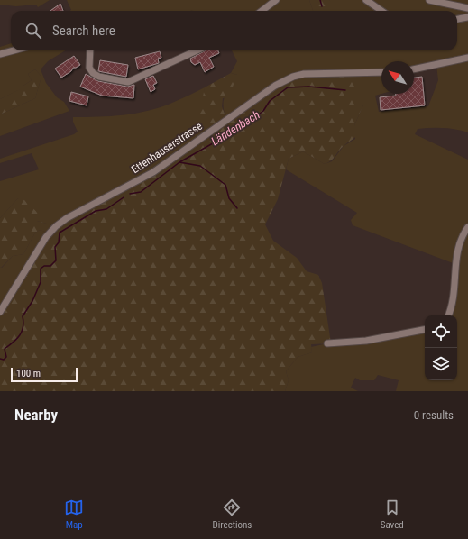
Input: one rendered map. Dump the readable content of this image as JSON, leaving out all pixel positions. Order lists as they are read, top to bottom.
{
  "streets": {
    "street": ["Ettenhauserstrasse"]
  },
  "water": ["Ländenbach"],
  "scale_bar": "100 m",
  "north": "top left",
  "page": {
    "search": "Search here",
    "scale": "100 m",
    "heading": ["Nearby", "0 results"],
    "nav": ["Map", "Directions", "Saved"]
  }
}
